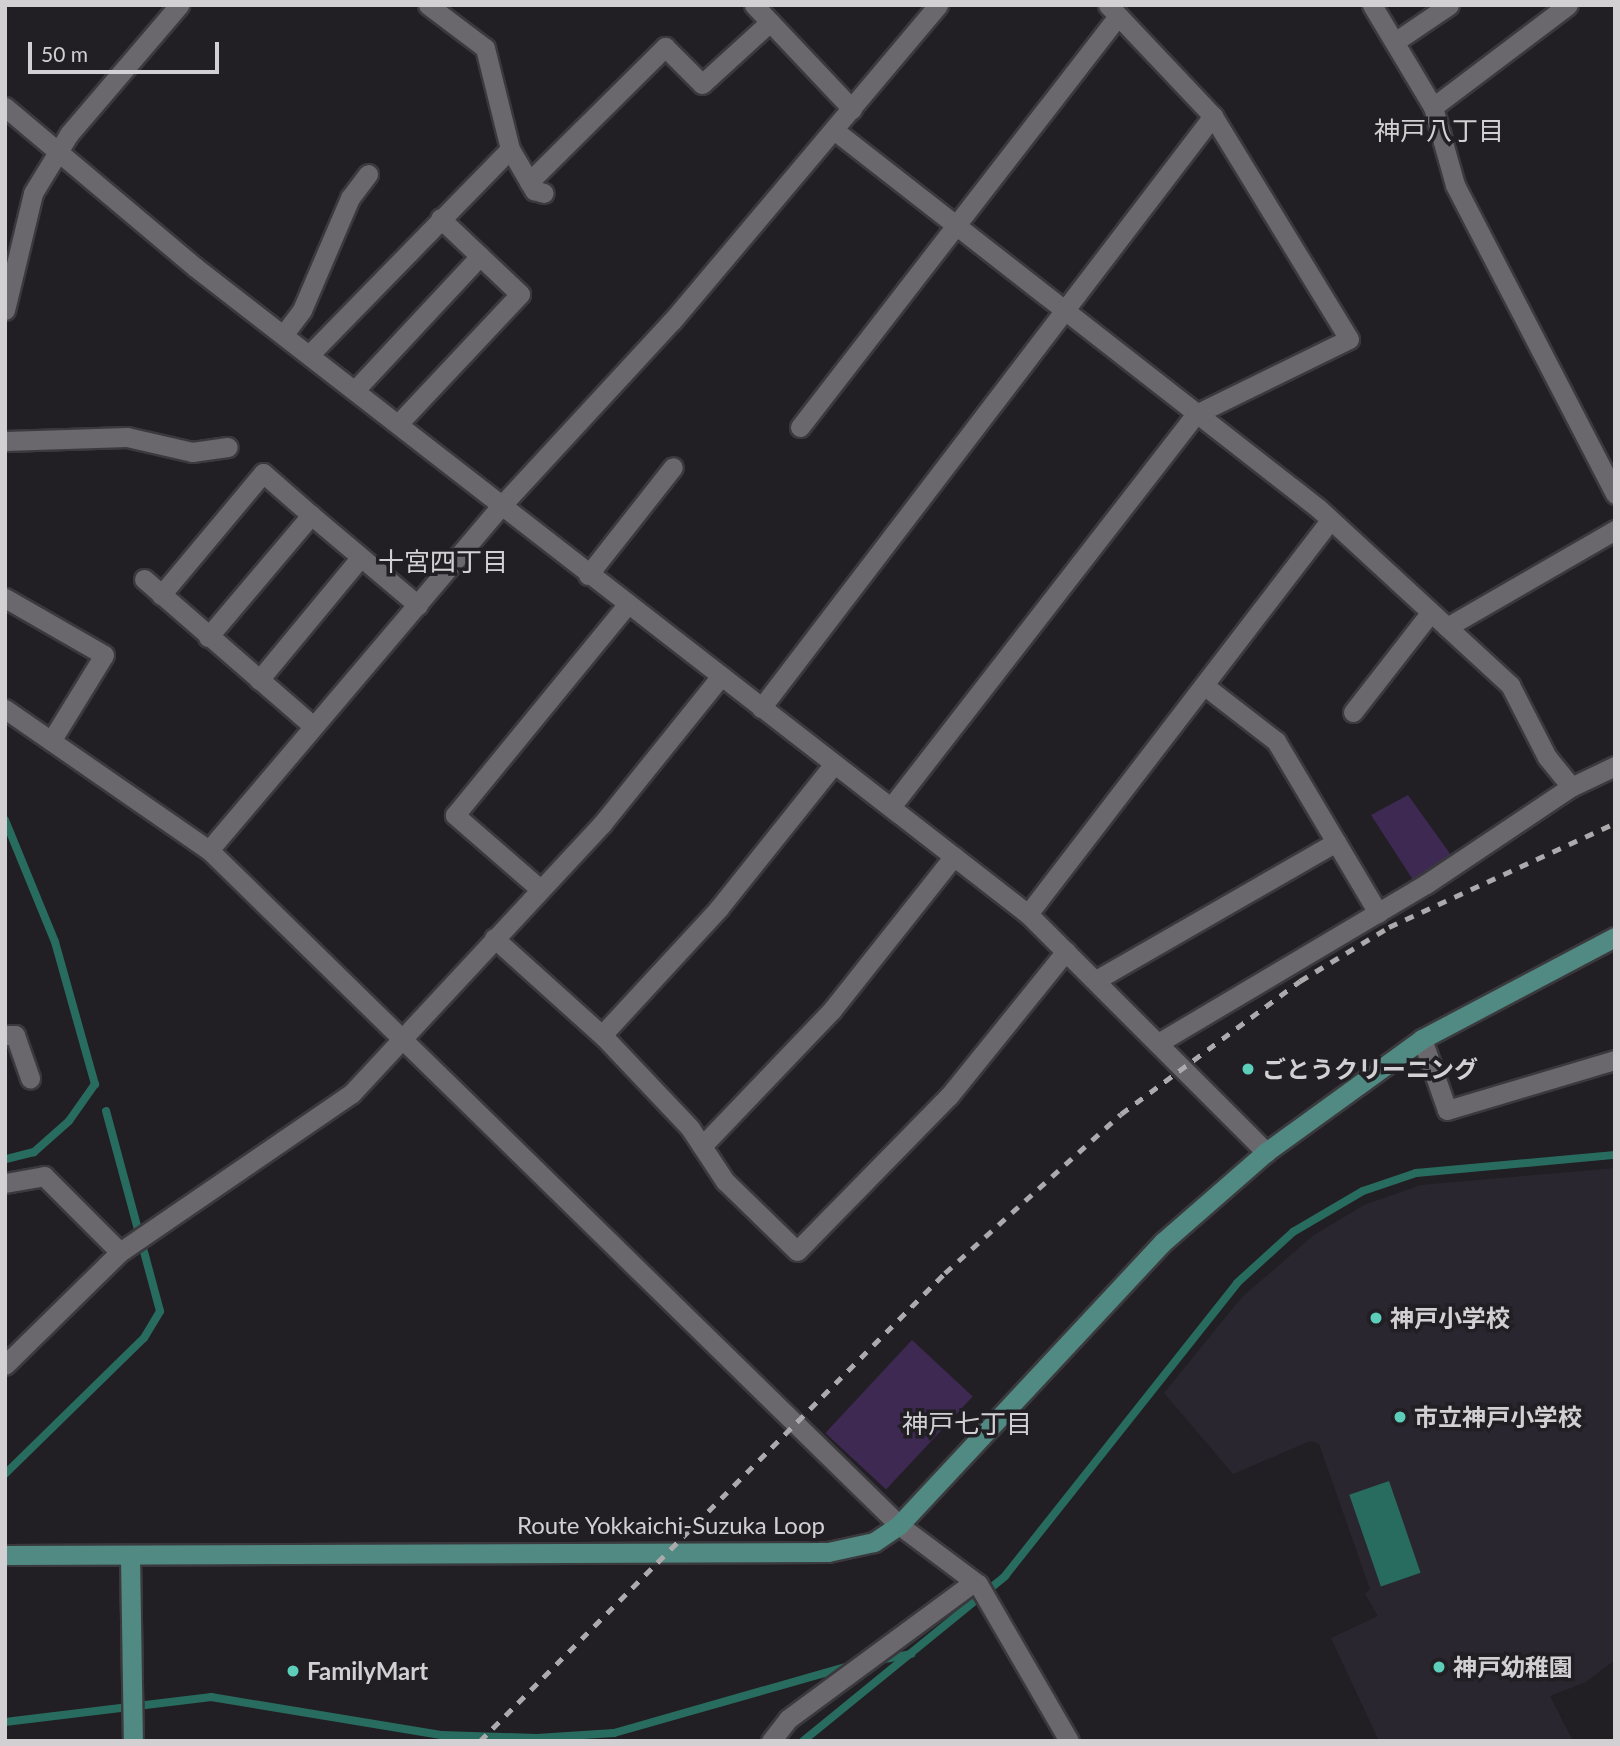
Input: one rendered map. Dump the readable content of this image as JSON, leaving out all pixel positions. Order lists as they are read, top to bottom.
{
  "streets": {
    "main road": ["Route Yokkaichi-Suzuka Loop"]
  },
  "districts": ["神戸八丁目", "十宮四丁目", "神戸七丁目"],
  "places": [
    "ごとうクリーニング",
    "神戸小学校",
    "市立神戸小学校",
    "神戸幼稚園",
    "FamilyMart"
  ],
  "scale_bar": "50 m"
}
